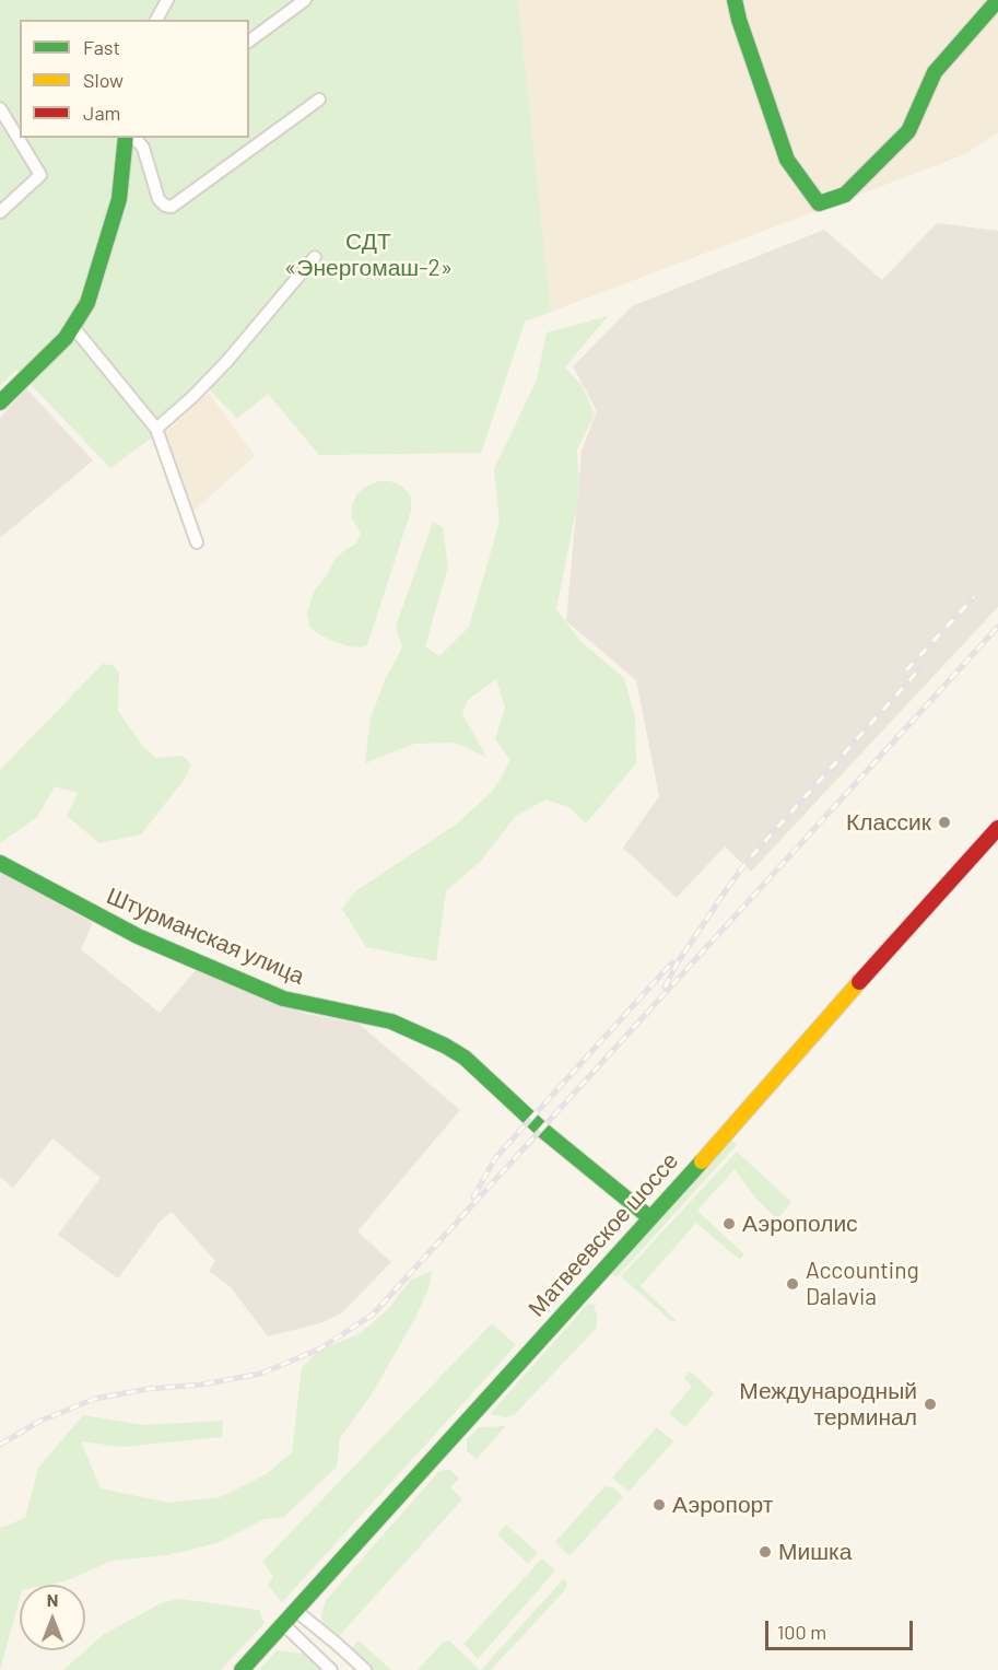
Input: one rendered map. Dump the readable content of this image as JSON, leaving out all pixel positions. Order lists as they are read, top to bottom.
{
  "streets": {
    "street": ["Штурманская улица", "Матвеевское шоссе"]
  },
  "crossings": [
    ["Штурманская улица", "Матвеевское шоссе"]
  ],
  "parks": ["СДТ «Энергомаш-2»"],
  "places": [
    "Классик",
    "Аэрополис",
    "Accounting Dalavia",
    "Международный терминал",
    "Аэропорт",
    "Мишка"
  ],
  "legend": ["Fast", "Slow", "Jam"],
  "scale_bar": "100 m",
  "north": "top"
}
